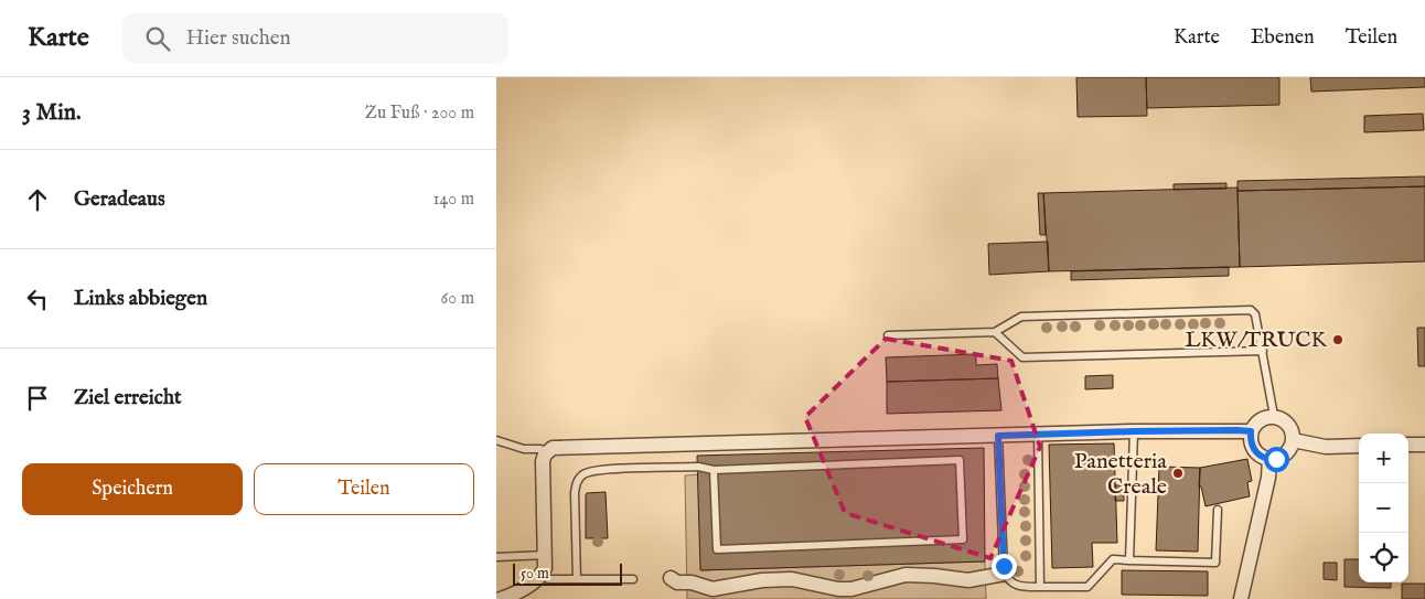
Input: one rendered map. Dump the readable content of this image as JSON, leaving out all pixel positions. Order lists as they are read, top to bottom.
{
  "places": ["LKW/TRUCK", "Panetteria Creale"],
  "scale_bar": "50 m",
  "page": {
    "header": "Karte",
    "search": "Hier suchen",
    "nav": ["Karte", "Ebenen", "Teilen"],
    "heading": ["3 Min.", "Zu Fuß · 200 m"],
    "list": [
      ["Geradeaus", "140 m"],
      ["Links abbiegen", "60 m"],
      "Ziel erreicht"
    ],
    "map_buttons": ["+", "−"],
    "buttons": ["Speichern", "Teilen"],
    "scale": "50 m"
  }
}
